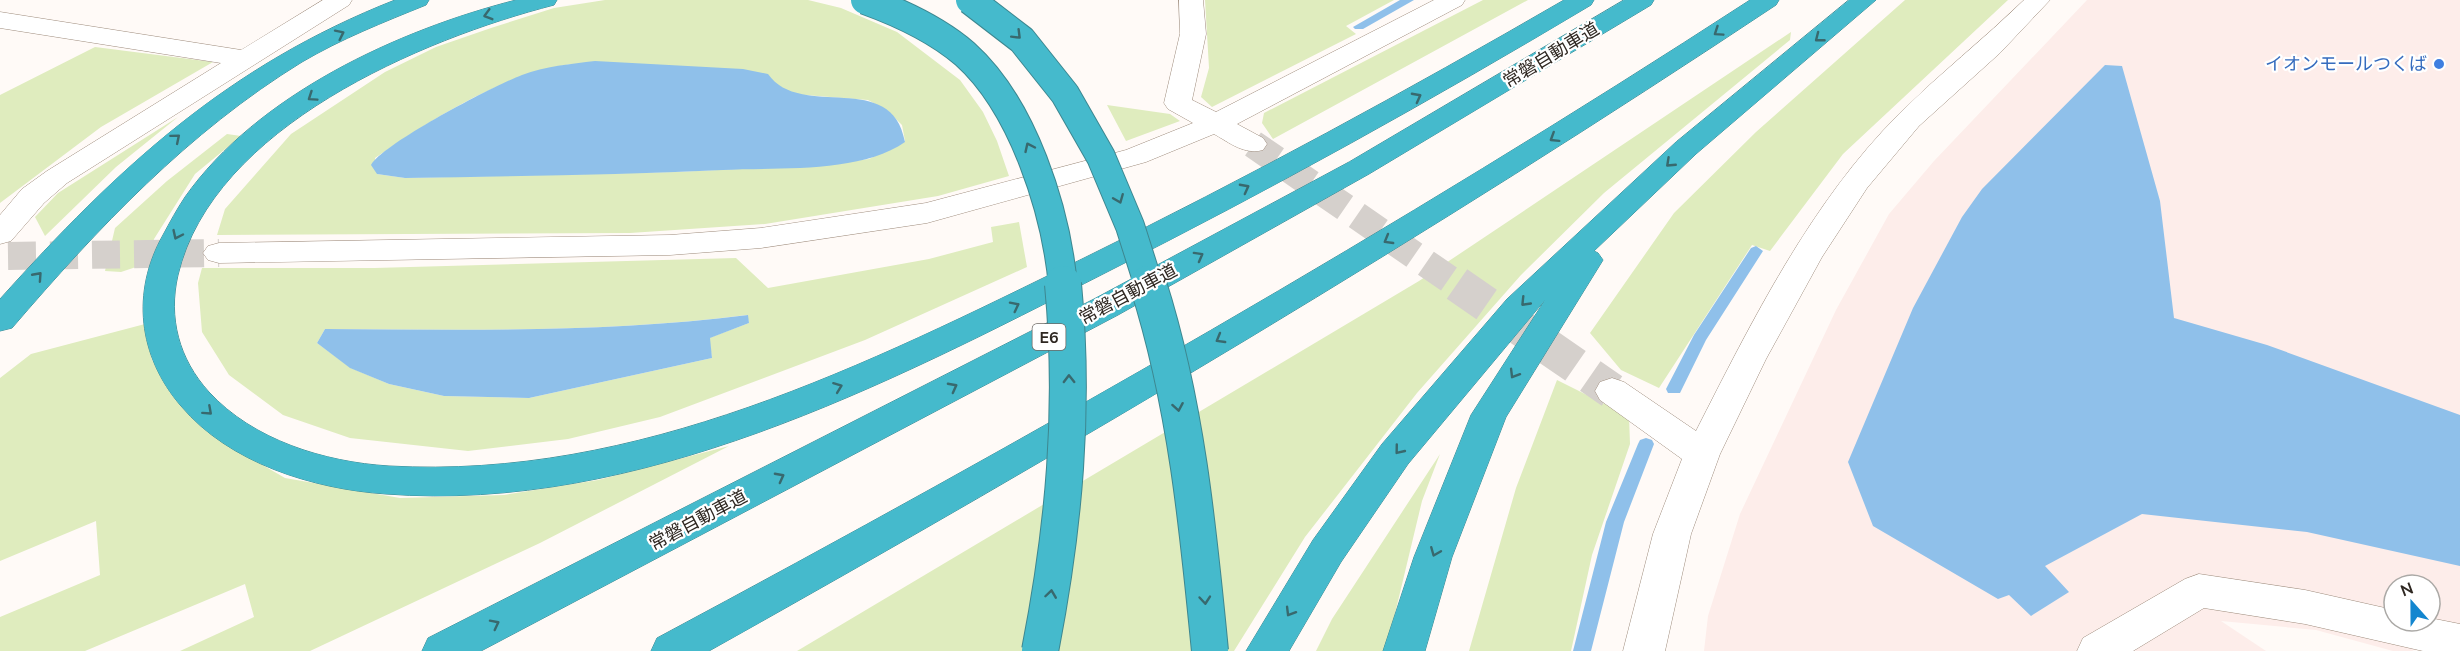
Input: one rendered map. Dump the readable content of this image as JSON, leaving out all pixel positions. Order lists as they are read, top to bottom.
{
  "streets": {
    "highway": ["常磐自動車道", "E6"]
  },
  "places": ["イオンモールつくば"],
  "north": "top"
}
